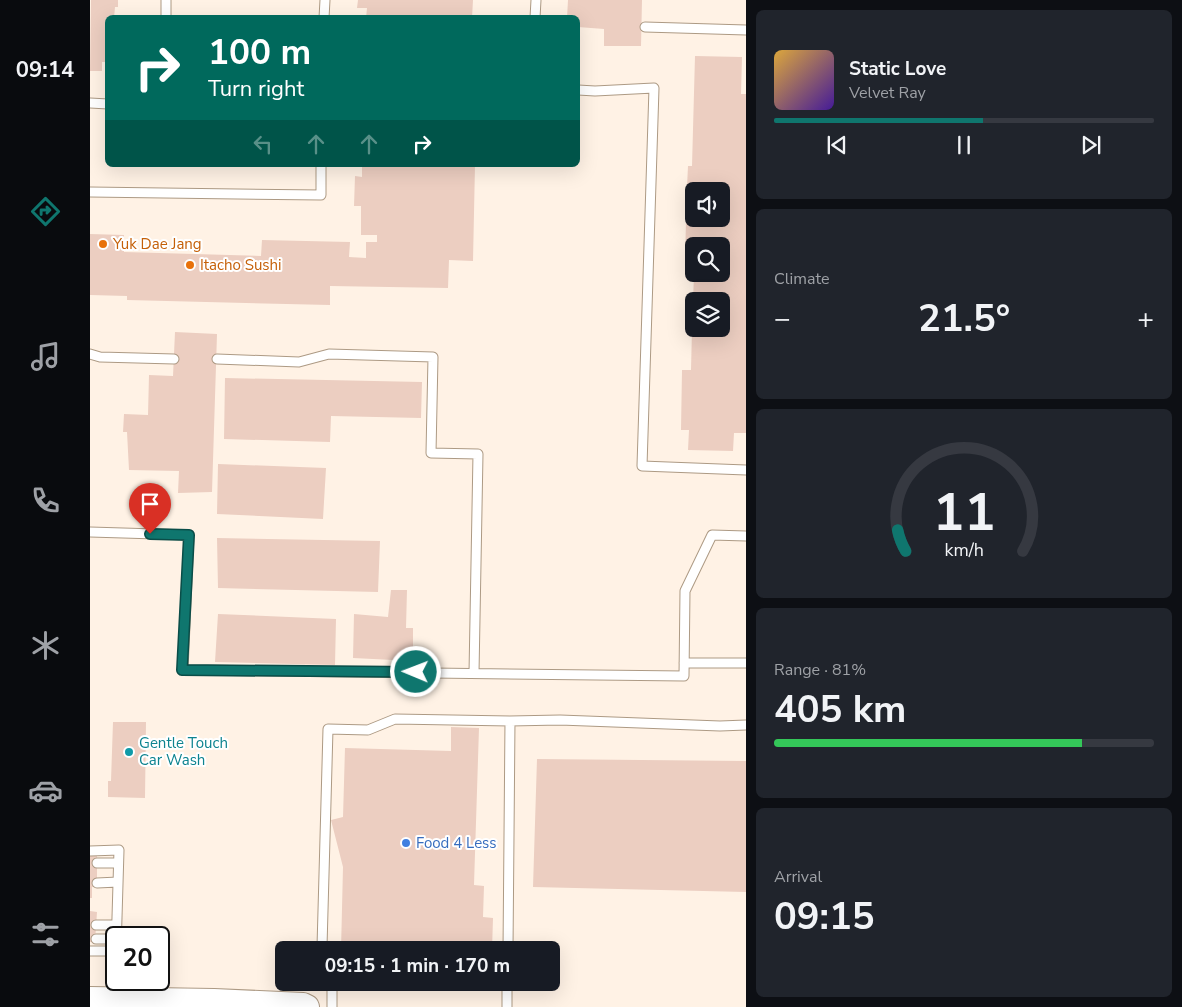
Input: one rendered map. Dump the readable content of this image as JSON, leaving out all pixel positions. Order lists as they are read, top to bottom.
{
  "places": [
    "Yuk Dae Jang",
    "Itacho Sushi",
    "Gentle Touch Car Wash",
    "Food 4 Less"
  ],
  "page": {
    "tabs": "09:14",
    "turn": ["100 m", "Turn right"],
    "song": ["Static Love", "Velvet Ray"],
    "tile": [
      "Climate",
      ["Range · 81%", "405 km"],
      ["Arrival", "09:15"]
    ],
    "heat": ["−", "21.5°", "+"],
    "limit": "20",
    "trip": "09:15 · 1 min · 170 m",
    "gauge": ["11", "km/h"]
  }
}
